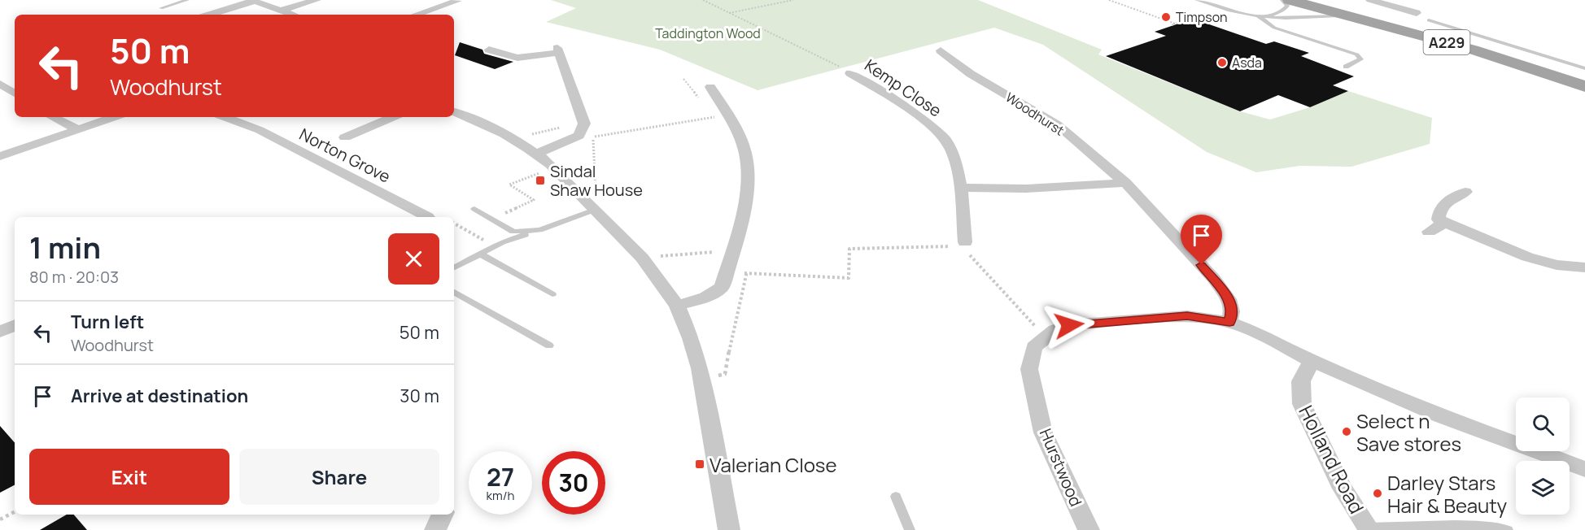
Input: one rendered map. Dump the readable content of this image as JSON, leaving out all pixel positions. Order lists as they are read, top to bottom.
{
  "streets": {
    "main road": ["A229"],
    "street": [
      "Kemp Close",
      "Woodhurst",
      "Norton Grove",
      "Holland Road",
      "Hurstwood"
    ]
  },
  "crossings": [
    ["Woodhurst", "Hurstwood"],
    ["Holland Road", "Hurstwood"]
  ],
  "parks": ["Taddington Wood"],
  "places": {
    "other": [
      "Timpson",
      "Asda",
      "Select n Save stores",
      "Darley Stars Hair & Beauty"
    ],
    "transit": ["Sindal Shaw House", "Valerian Close"]
  },
  "page": {
    "turn": ["50 m", "Woodhurst"],
    "heading": ["1 min", "80 m · 20:03"],
    "list": [
      {
        "name": "Turn left",
        "note": "Woodhurst",
        "value": "50 m"
      },
      {
        "name": "Arrive at destination",
        "value": "30 m"
      }
    ],
    "buttons": ["Exit", "Share"],
    "speed": "27 km/h",
    "limit": "30"
  }
}
